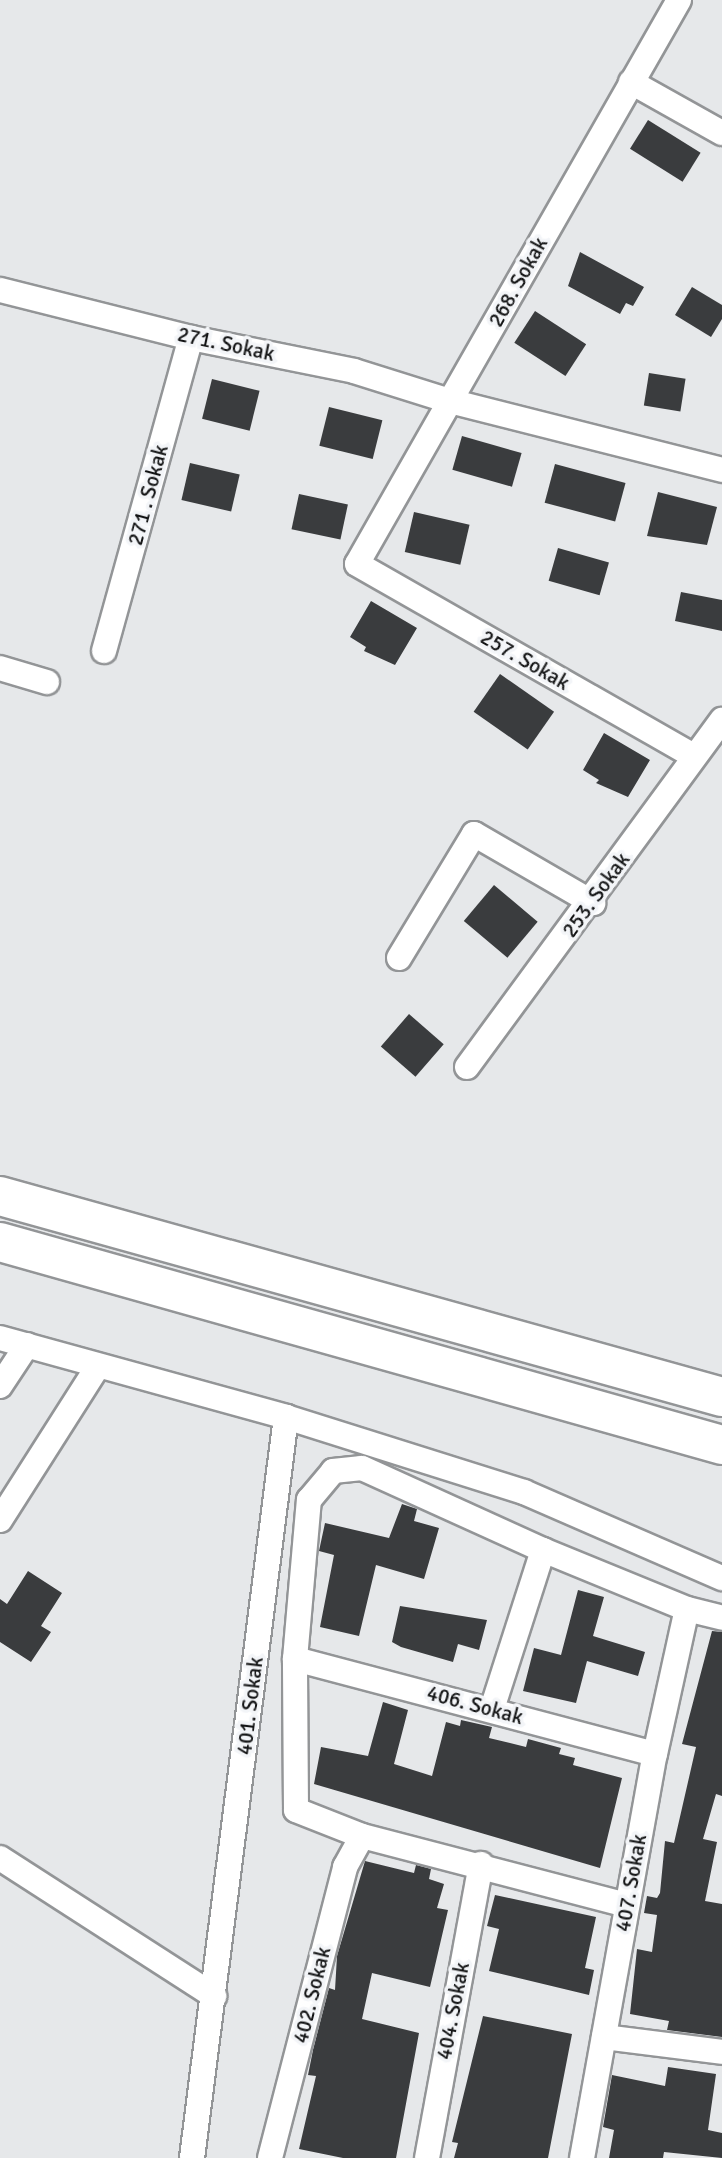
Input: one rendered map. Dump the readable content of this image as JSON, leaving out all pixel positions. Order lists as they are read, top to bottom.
{
  "streets": {
    "street": [
      "268. Sokak",
      "271. Sokak",
      "271 . Sokak",
      "257. Sokak",
      "253. Sokak",
      "406. Sokak",
      "401. Sokak",
      "407. Sokak",
      "402. Sokak",
      "404. Sokak"
    ]
  },
  "crossings": [
    ["268. Sokak", "271. Sokak"],
    ["268. Sokak", "257. Sokak"],
    ["271. Sokak", "271 . Sokak"],
    ["257. Sokak", "253. Sokak"],
    ["406. Sokak", "407. Sokak"]
  ]
}
